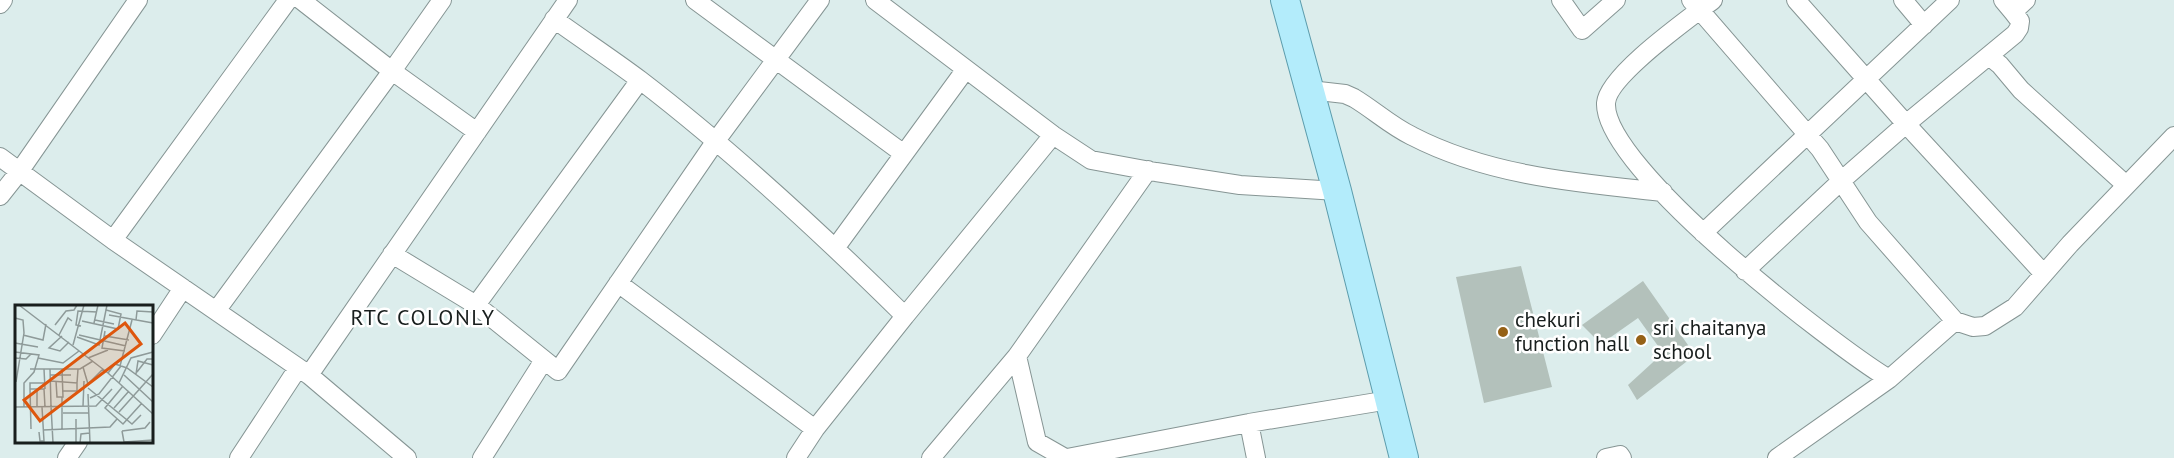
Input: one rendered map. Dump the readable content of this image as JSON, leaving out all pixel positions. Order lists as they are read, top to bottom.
{
  "districts": ["RTC COLONLY"],
  "places": ["chekuri function hall", "sri chaitanya school"]
}
